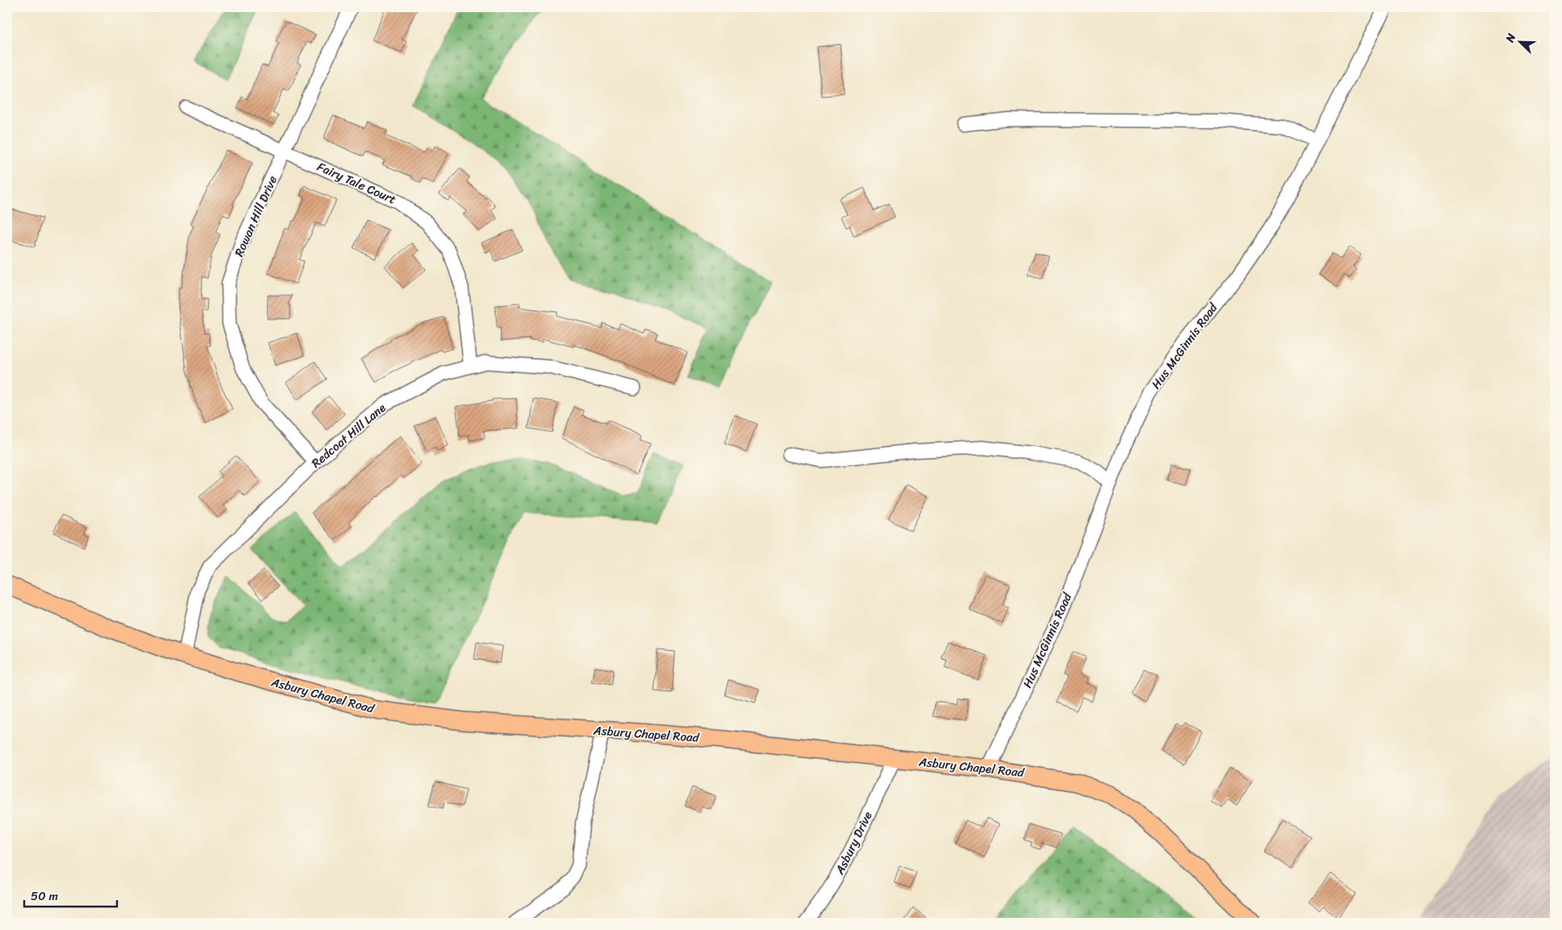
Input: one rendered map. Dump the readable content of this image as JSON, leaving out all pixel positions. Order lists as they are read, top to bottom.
{
  "streets": {
    "main road": ["Asbury Chapel Road"],
    "street": [
      "Fairy Tale Court",
      "Rowan Hill Drive",
      "Hus McGinnis Road",
      "Redcoat Hill Lane",
      "Asbury Drive"
    ]
  },
  "crossings": [
    ["Fairy Tale Court", "Rowan Hill Drive"],
    ["Fairy Tale Court", "Redcoat Hill Lane"],
    ["Rowan Hill Drive", "Redcoat Hill Lane"],
    ["Hus McGinnis Road", "Asbury Chapel Road"],
    ["Redcoat Hill Lane", "Asbury Chapel Road"],
    ["Asbury Chapel Road", "Asbury Drive"]
  ],
  "scale_bar": "50 m",
  "north": "top left"
}
